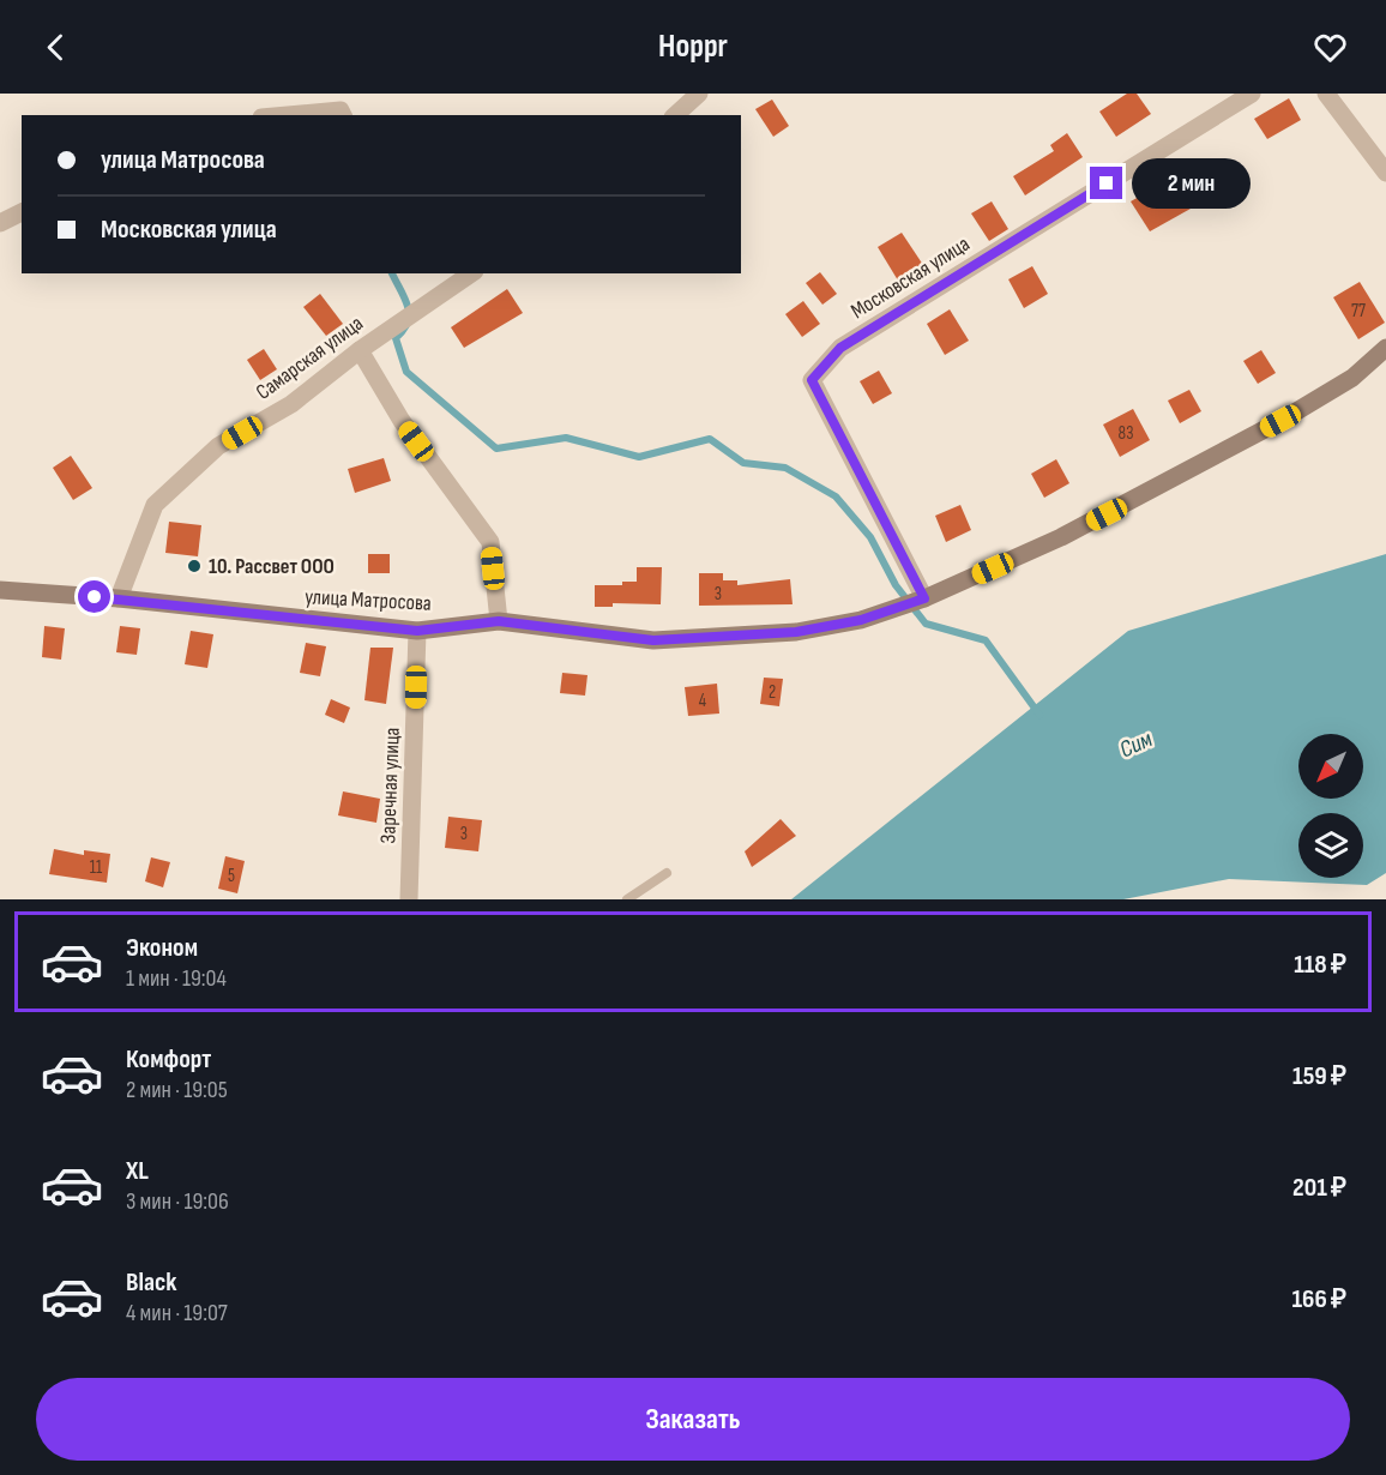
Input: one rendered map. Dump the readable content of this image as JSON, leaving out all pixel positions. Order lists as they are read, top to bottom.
{
  "streets": {
    "main road": ["улица Матросова"],
    "street": ["Московская улица", "Самарская улица", "Заречная улица"]
  },
  "crossings": [
    ["Московская улица", "улица Матросова"],
    ["Самарская улица", "улица Матросова"],
    ["улица Матросова", "Заречная улица"]
  ],
  "water": ["Сим"],
  "places": ["10. Рассвет ООО"],
  "house_numbers": [
    "77",
    "83",
    "3",
    "2",
    "4",
    "3",
    "11",
    "5"
  ],
  "north": "bottom left",
  "page": {
    "header": "Hoppr",
    "banner": ["улица Матросова", "Московская улица"],
    "bubble": "2 мин",
    "list": [
      {
        "name": "Эконом",
        "note": "1 мин · 19:04",
        "value": "118 ₽"
      },
      {
        "name": "Комфорт",
        "note": "2 мин · 19:05",
        "value": "159 ₽"
      },
      {
        "name": "XL",
        "note": "3 мин · 19:06",
        "value": "201 ₽"
      },
      {
        "name": "Black",
        "note": "4 мин · 19:07",
        "value": "166 ₽"
      }
    ],
    "buttons": "Заказать"
  }
}
